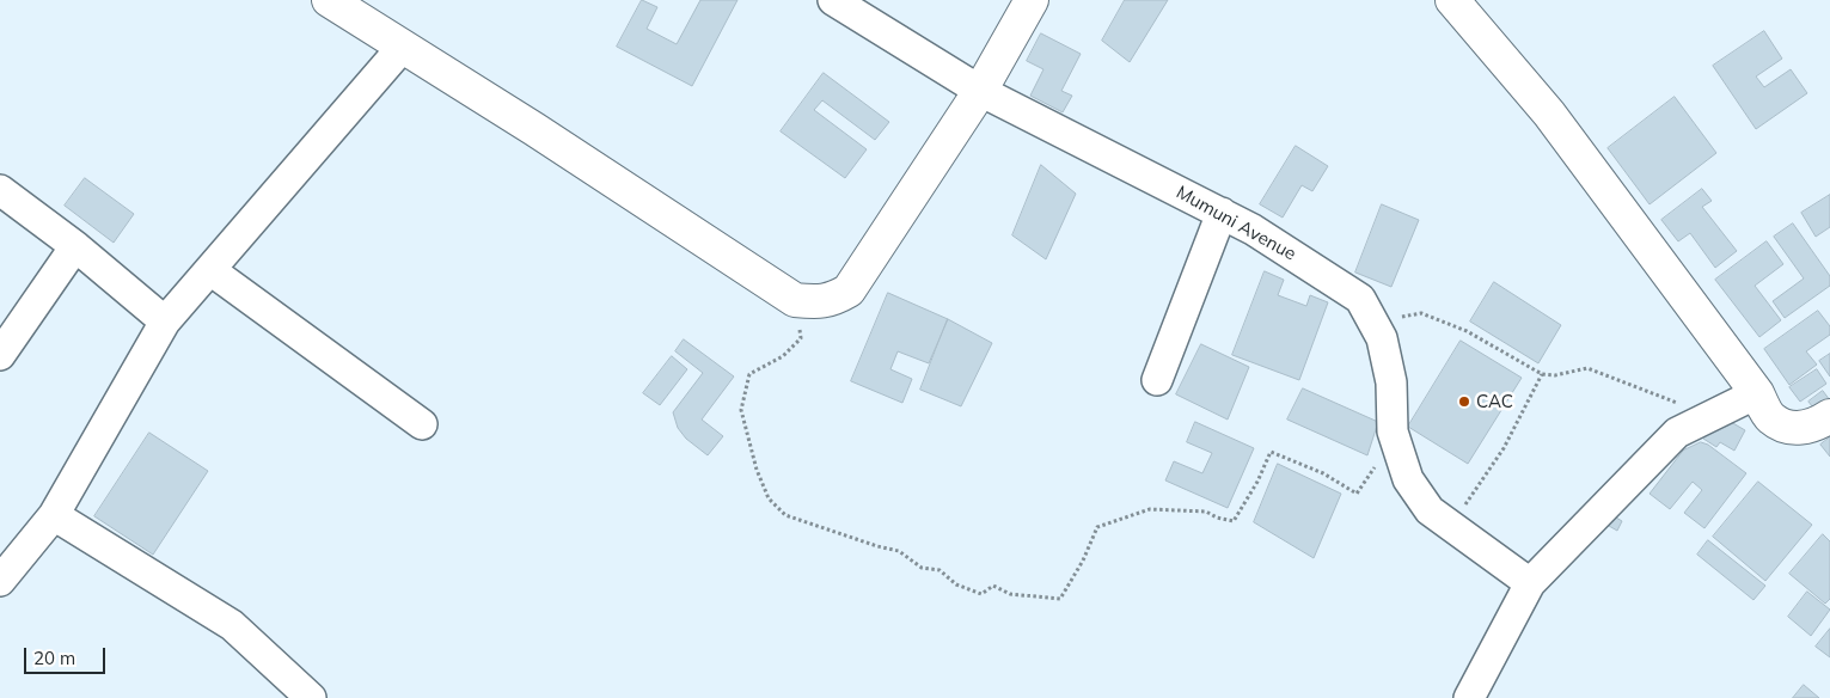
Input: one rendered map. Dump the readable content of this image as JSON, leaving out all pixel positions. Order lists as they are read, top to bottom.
{
  "streets": {
    "street": ["Mumuni Avenue"]
  },
  "places": ["CAC"],
  "scale_bar": "20 m"
}
